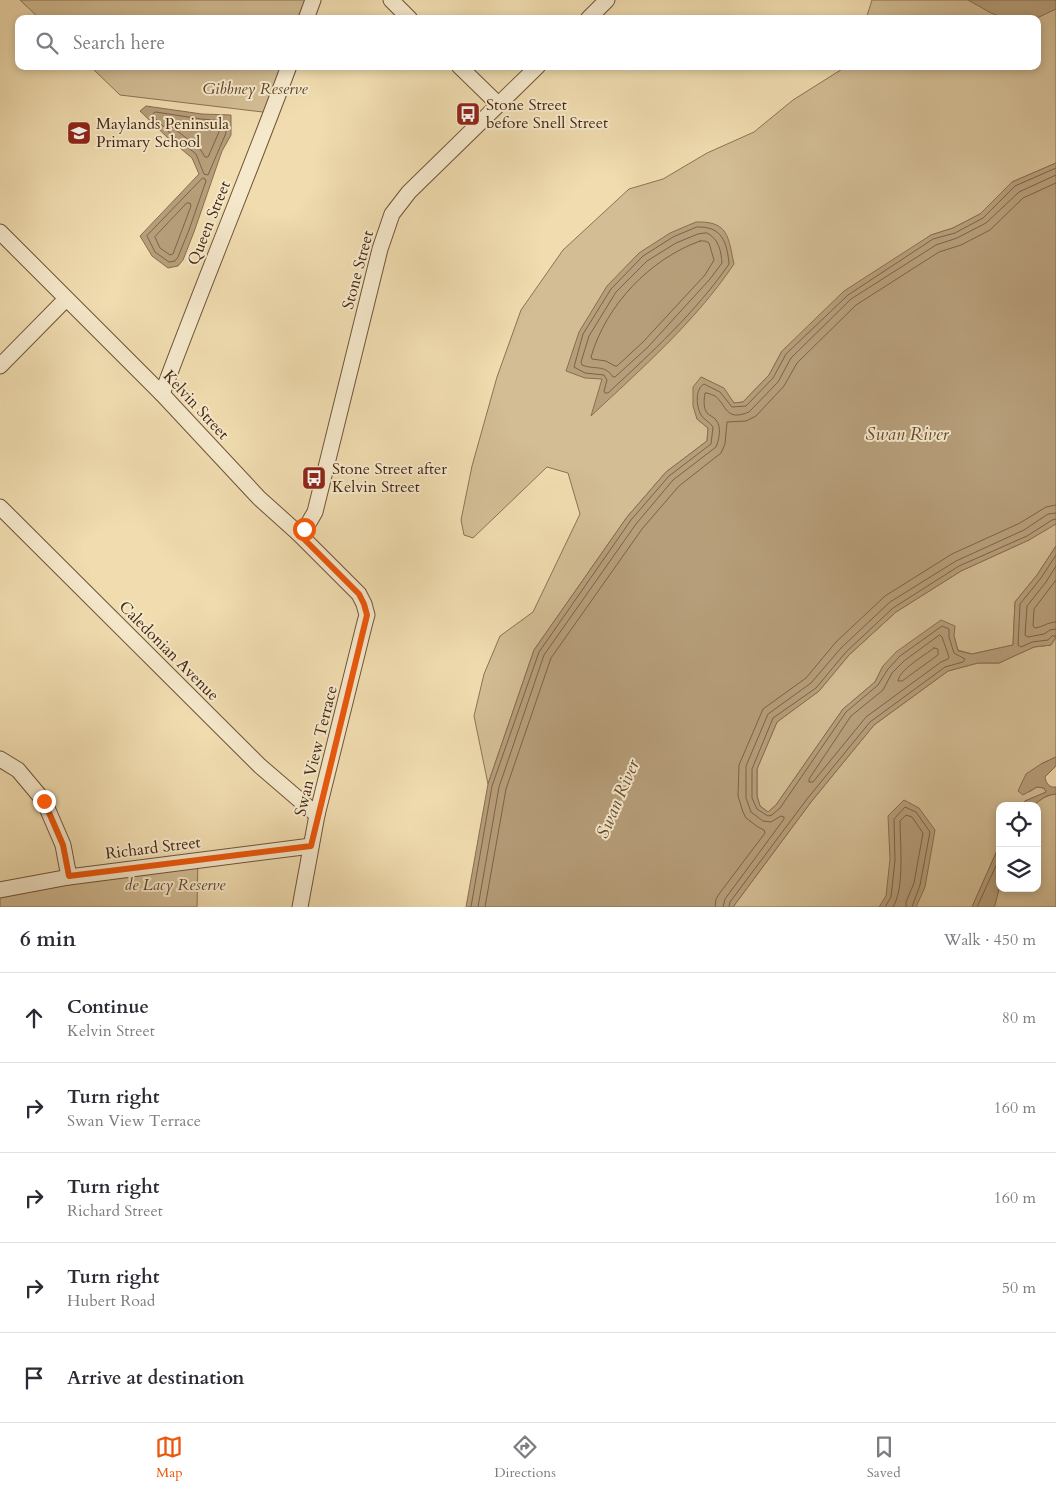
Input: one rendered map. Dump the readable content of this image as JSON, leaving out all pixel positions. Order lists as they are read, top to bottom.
{
  "streets": {
    "street": [
      "Queen Street",
      "Stone Street",
      "Kelvin Street",
      "Caledonian Avenue",
      "Swan View Terrace",
      "Richard Street"
    ]
  },
  "crossings": [
    ["Queen Street", "Kelvin Street"],
    ["Stone Street", "Kelvin Street"],
    ["Kelvin Street", "Swan View Terrace"],
    ["Caledonian Avenue", "Swan View Terrace"],
    ["Swan View Terrace", "Richard Street"]
  ],
  "water": ["Swan River"],
  "parks": ["Gibbney Reserve", "de Lacy Reserve"],
  "places": {
    "bus stop": ["Stone Street before Snell Street", "Stone Street after Kelvin Street"],
    "school or university": ["Maylands Peninsula Primary School"]
  },
  "page": {
    "search": "Search here",
    "heading": ["6 min", "Walk · 450 m"],
    "list": [
      ["Continue", "Kelvin Street", "80 m"],
      ["Turn right", "Swan View Terrace", "160 m"],
      ["Turn right", "Richard Street", "160 m"],
      ["Turn right", "Hubert Road", "50 m"],
      "Arrive at destination"
    ],
    "nav": ["Map", "Directions", "Saved"]
  }
}
